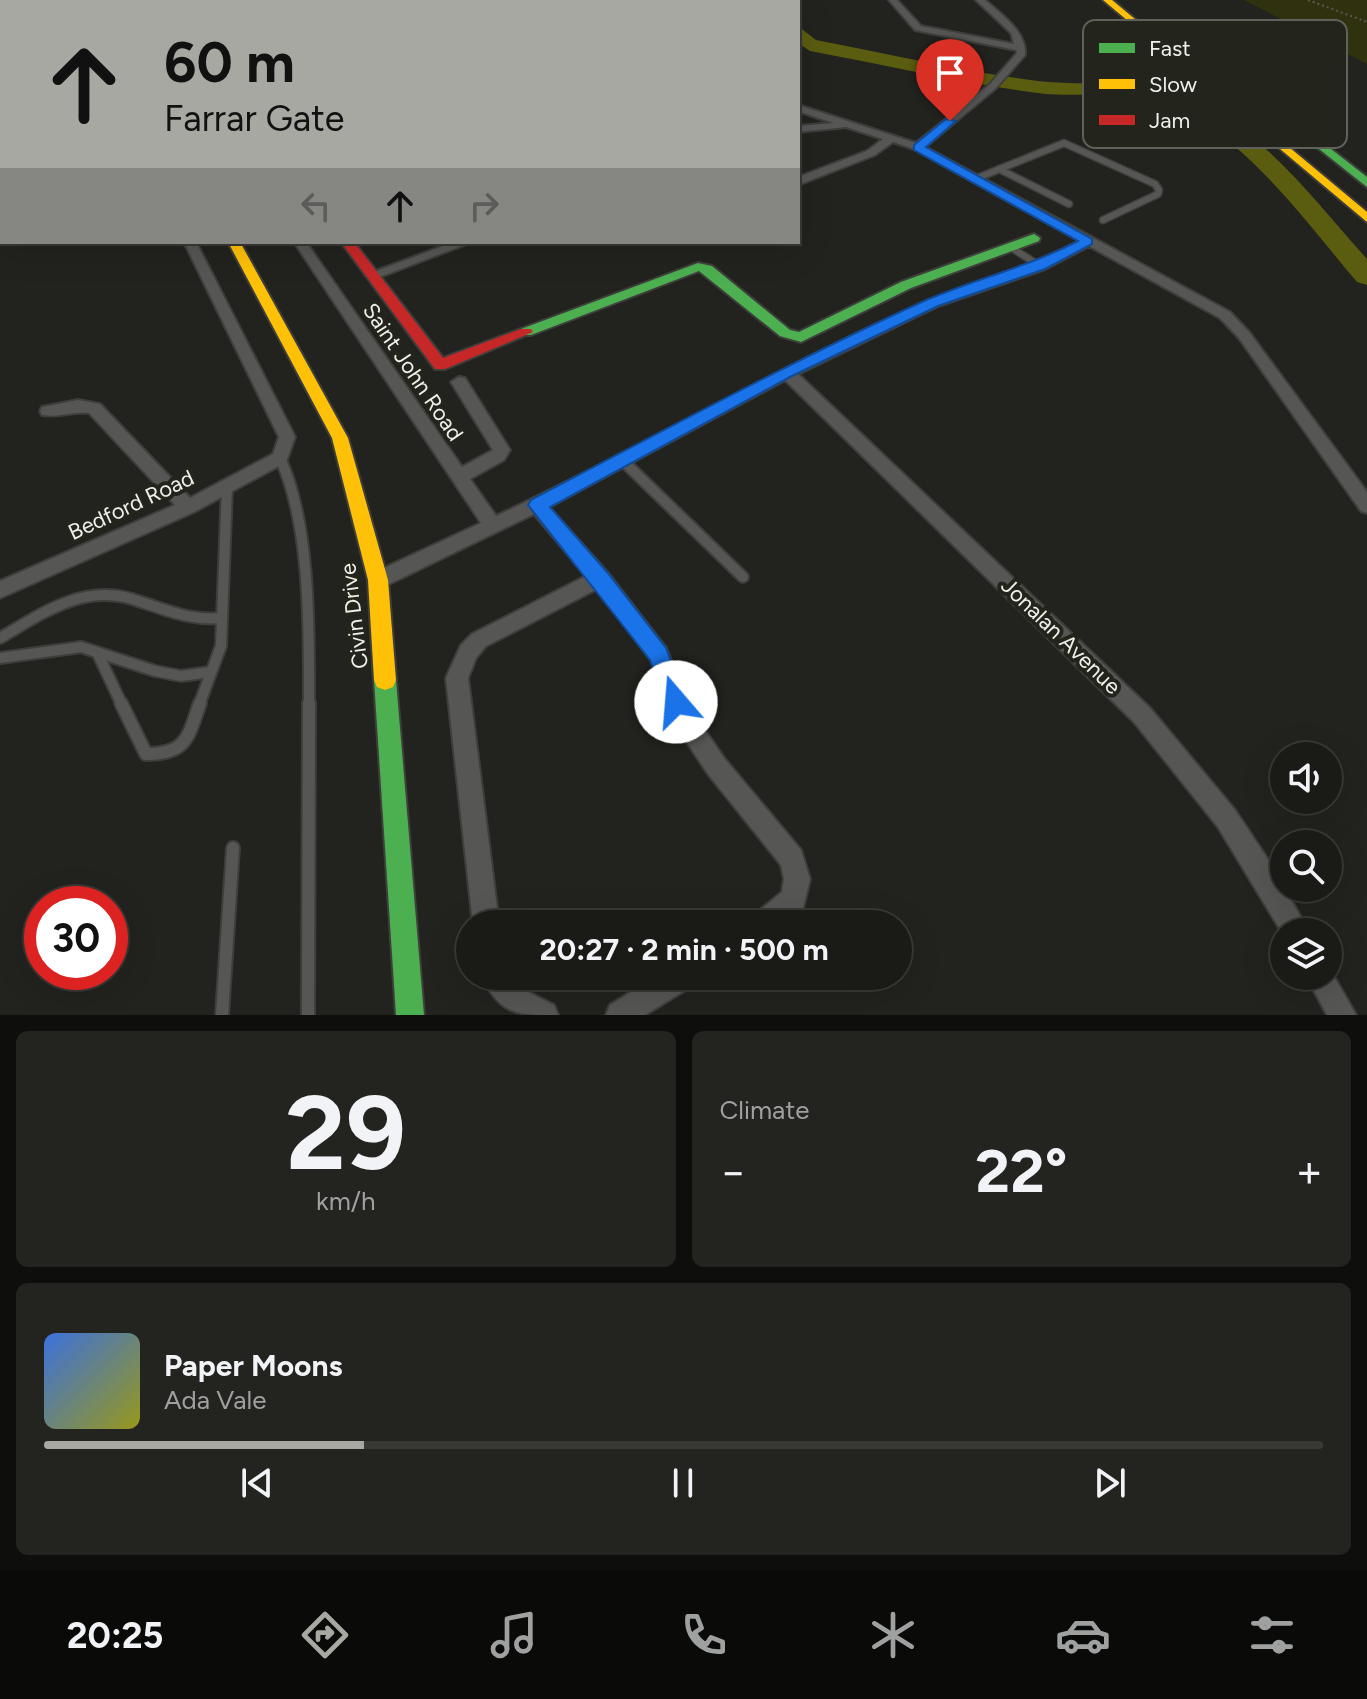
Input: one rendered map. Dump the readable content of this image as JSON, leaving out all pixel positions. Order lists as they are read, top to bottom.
{
  "streets": {
    "main road": ["Civin Drive"],
    "street": ["Saint John Road", "Bedford Road", "Jonalan Avenue"]
  },
  "legend": ["Fast", "Slow", "Jam"],
  "page": {
    "turn": ["60 m", "Farrar Gate"],
    "limit": "30",
    "trip": "20:27 · 2 min · 500 m",
    "tile": [
      ["29", "km/h"],
      "Climate"
    ],
    "heat": ["−", "22°", "+"],
    "song": ["Paper Moons", "Ada Vale"],
    "tabs": "20:25"
  }
}
